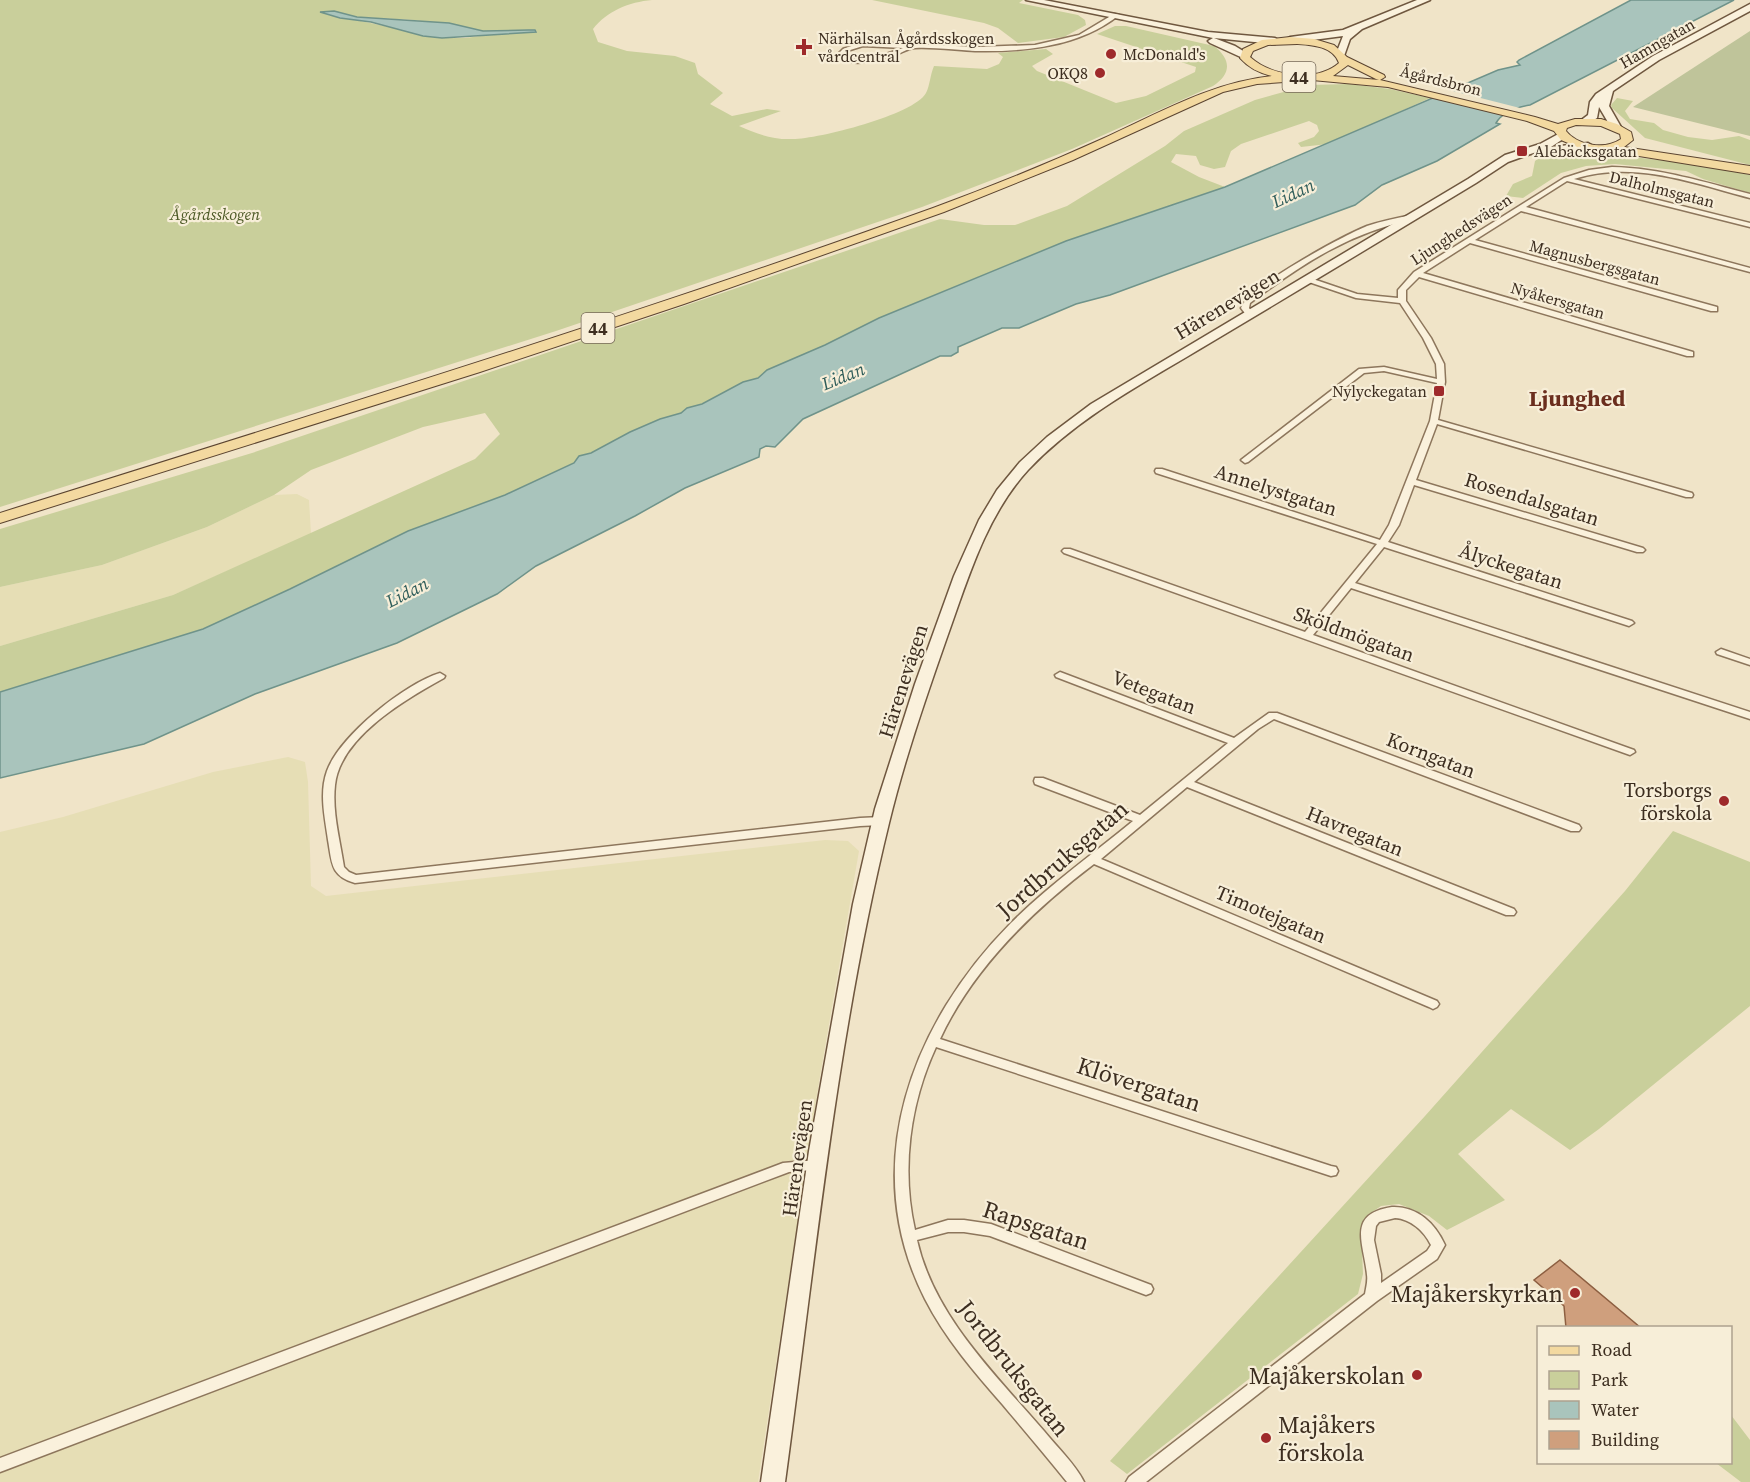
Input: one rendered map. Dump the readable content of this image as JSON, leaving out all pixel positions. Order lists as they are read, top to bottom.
{
  "streets": {
    "main road": ["44", "Ågårdsbron"],
    "street": [
      "Hamngatan",
      "Dalholmsgatan",
      "Ljunghedsvägen",
      "Magnusbergsgatan",
      "Nyåkersgatan",
      "Härenevägen",
      "Annelystgatan",
      "Rosendalsgatan",
      "Ålyckegatan",
      "Sköldmögatan",
      "Vetegatan",
      "Korngatan",
      "Havregatan",
      "Jordbruksgatan",
      "Timotejgatan",
      "Klövergatan",
      "Rapsgatan"
    ]
  },
  "crossings": [
    ["Hamngatan", "44"],
    ["Hamngatan", "Ågårdsbron"],
    ["44", "Ågårdsbron"],
    ["44", "Härenevägen"],
    ["Ågårdsbron", "Härenevägen"],
    ["Dalholmsgatan", "Ljunghedsvägen"],
    ["Ljunghedsvägen", "Magnusbergsgatan"],
    ["Ljunghedsvägen", "Nyåkersgatan"],
    ["Annelystgatan", "Ålyckegatan"],
    ["Vetegatan", "Jordbruksgatan"],
    ["Korngatan", "Jordbruksgatan"],
    ["Havregatan", "Jordbruksgatan"],
    ["Jordbruksgatan", "Timotejgatan"],
    ["Jordbruksgatan", "Klövergatan"],
    ["Jordbruksgatan", "Rapsgatan"]
  ],
  "districts": ["Ljunghed"],
  "water": ["Lidan"],
  "parks": ["Ågårdsskogen"],
  "places": {
    "health": ["Närhälsan Ågårdsskogen vårdcentral"],
    "other": [
      "McDonald's",
      "OKQ8",
      "Torsborgs förskola",
      "Majåkerskyrkan",
      "Majåkerskolan",
      "Majåkers förskola"
    ],
    "transit": ["Alebäcksgatan", "Nylyckegatan"]
  },
  "legend": [
    "Road",
    "Park",
    "Water",
    "Building"
  ]
}
